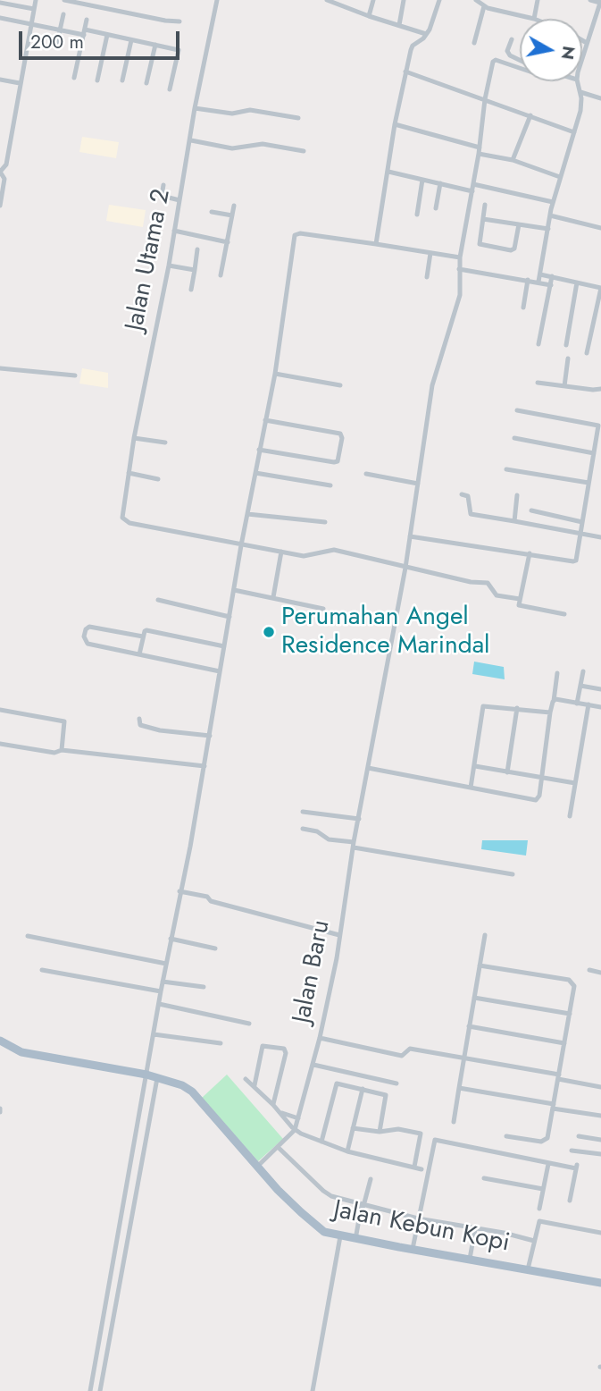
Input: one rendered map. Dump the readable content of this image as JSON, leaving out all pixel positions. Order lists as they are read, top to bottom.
{
  "streets": {
    "main road": ["Jalan Kebun Kopi"],
    "street": ["Jalan Utama 2", "Jalan Baru"]
  },
  "crossings": [
    ["Jalan Baru", "Jalan Kebun Kopi"]
  ],
  "places": ["Perumahan Angel Residence Marindal"],
  "scale_bar": "200 m",
  "north": "right"
}
